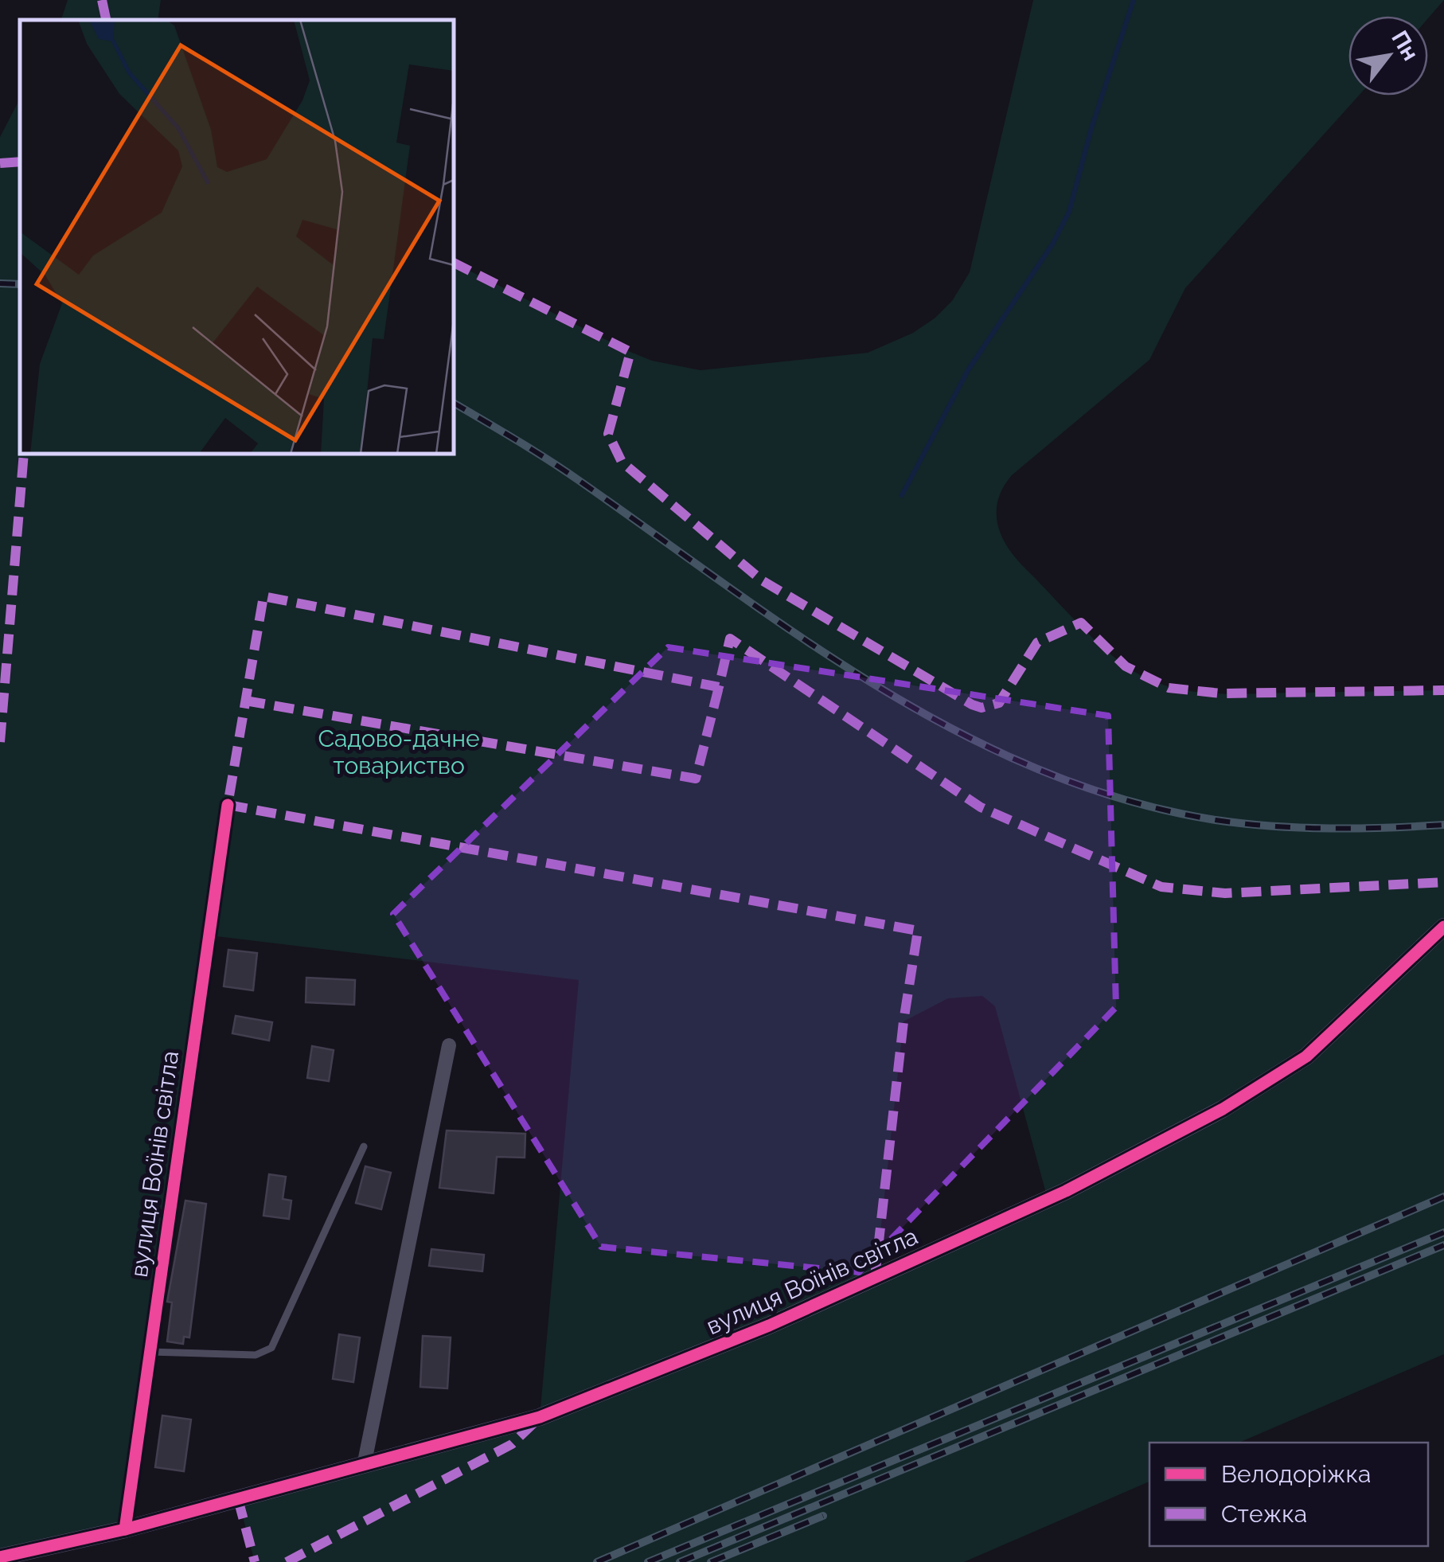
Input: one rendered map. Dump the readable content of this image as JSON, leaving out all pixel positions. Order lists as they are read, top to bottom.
{
  "streets": {
    "street": ["вулиця Воїнів світла"]
  },
  "parks": ["Садово-дачне товариство"],
  "legend": ["Велодоріжка", "Стежка"],
  "north": "top right"
}
